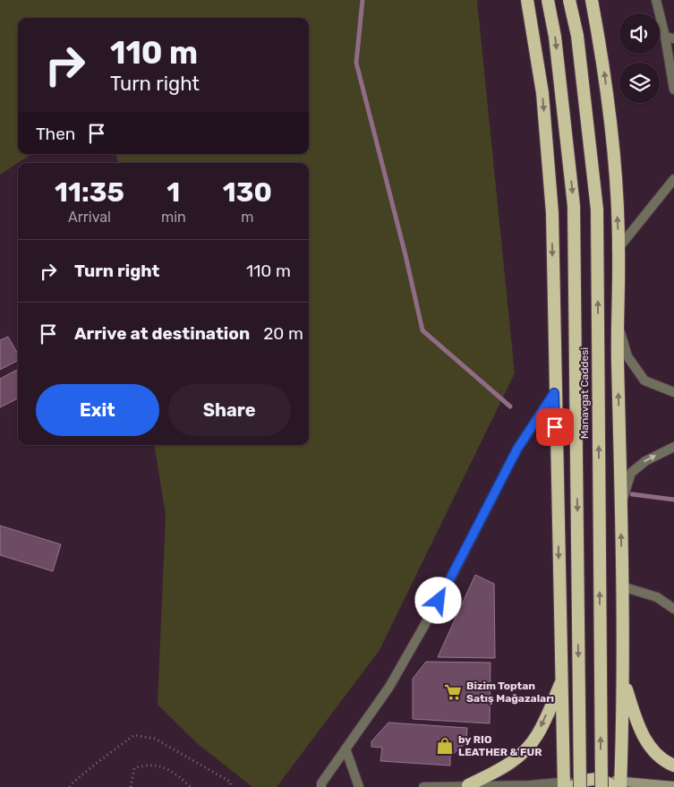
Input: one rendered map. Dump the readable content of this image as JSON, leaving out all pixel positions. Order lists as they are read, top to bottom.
{
  "streets": {
    "highway": ["Manavgat Caddesi"]
  },
  "places": {
    "supermarket": ["Bizim Toptan Satış Mağazaları"],
    "shop": ["by RIO LEATHER & FUR"]
  },
  "page": {
    "turn": ["110 m", "Turn right"],
    "then": "Then",
    "eta": [
      "11:35",
      "Arrival",
      "1",
      "min",
      "130",
      "m"
    ],
    "list": [
      {
        "name": "Turn right",
        "value": "110 m"
      },
      {
        "name": "Arrive at destination",
        "value": "20 m"
      }
    ],
    "buttons": ["Exit", "Share"]
  }
}
